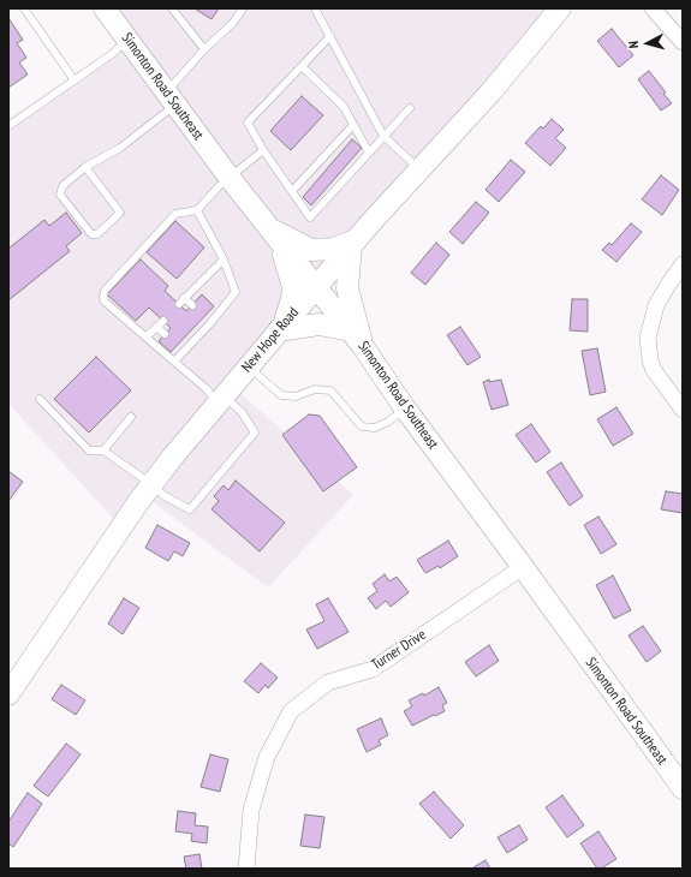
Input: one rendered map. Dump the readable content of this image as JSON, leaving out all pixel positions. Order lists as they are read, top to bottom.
{
  "streets": {
    "street": ["Simonton Road Southeast", "New Hope Road", "Turner Drive"]
  },
  "crossings": [
    ["Simonton Road Southeast", "New Hope Road"],
    ["Simonton Road Southeast", "Turner Drive"]
  ],
  "north": "left"
}
